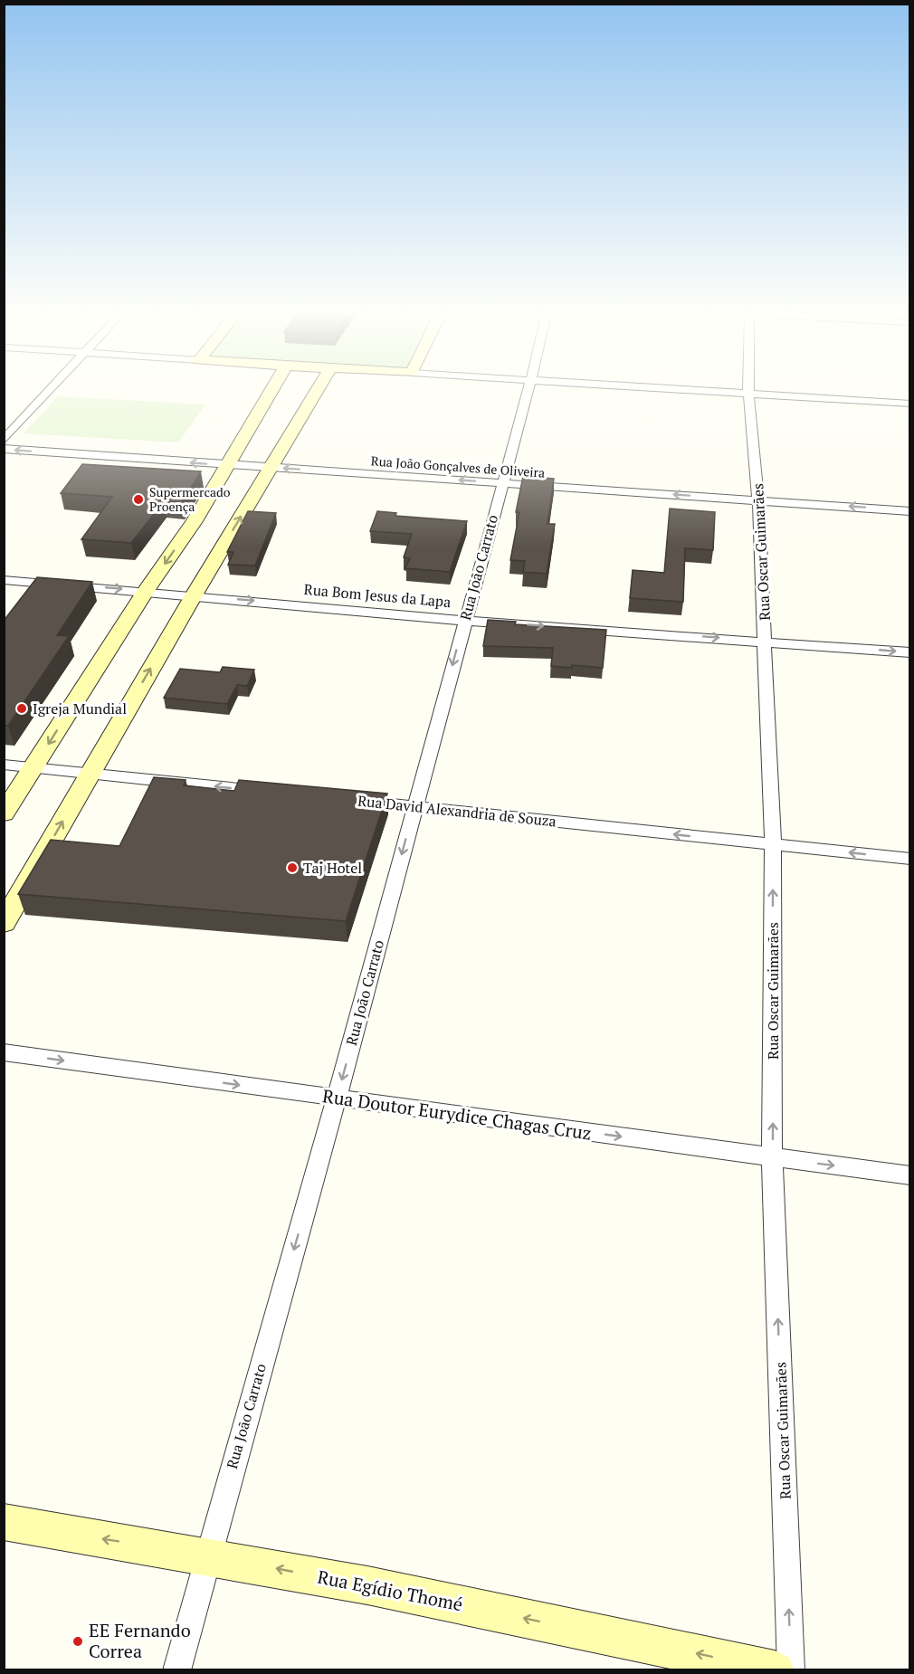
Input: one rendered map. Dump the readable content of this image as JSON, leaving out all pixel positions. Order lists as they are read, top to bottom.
{
  "streets": {
    "main road": ["Rua Egídio Thomé"],
    "street": [
      "Rua João Gonçalves de Oliveira",
      "Rua Oscar Guimarães",
      "Rua João Carrato",
      "Rua Bom Jesus da Lapa",
      "Rua David Alexandria de Souza",
      "Rua Doutor Eurydice Chagas Cruz"
    ]
  },
  "crossings": [
    ["Rua João Gonçalves de Oliveira", "Rua Oscar Guimarães"],
    ["Rua João Gonçalves de Oliveira", "Rua João Carrato"],
    ["Rua Oscar Guimarães", "Rua Bom Jesus da Lapa"],
    ["Rua Oscar Guimarães", "Rua David Alexandria de Souza"],
    ["Rua Oscar Guimarães", "Rua Doutor Eurydice Chagas Cruz"],
    ["Rua João Carrato", "Rua Bom Jesus da Lapa"],
    ["Rua João Carrato", "Rua David Alexandria de Souza"],
    ["Rua João Carrato", "Rua Doutor Eurydice Chagas Cruz"],
    ["Rua João Carrato", "Rua Egídio Thomé"]
  ],
  "one_way": [
    "Rua João Gonçalves de Oliveira",
    "Rua Oscar Guimarães",
    "Rua João Carrato",
    "Rua Bom Jesus da Lapa",
    "Rua David Alexandria de Souza",
    "Rua Doutor Eurydice Chagas Cruz",
    "Rua Egídio Thomé"
  ],
  "places": [
    "Supermercado Proença",
    "Igreja Mundial",
    "Taj Hotel",
    "EE Fernando Correa"
  ]
}
